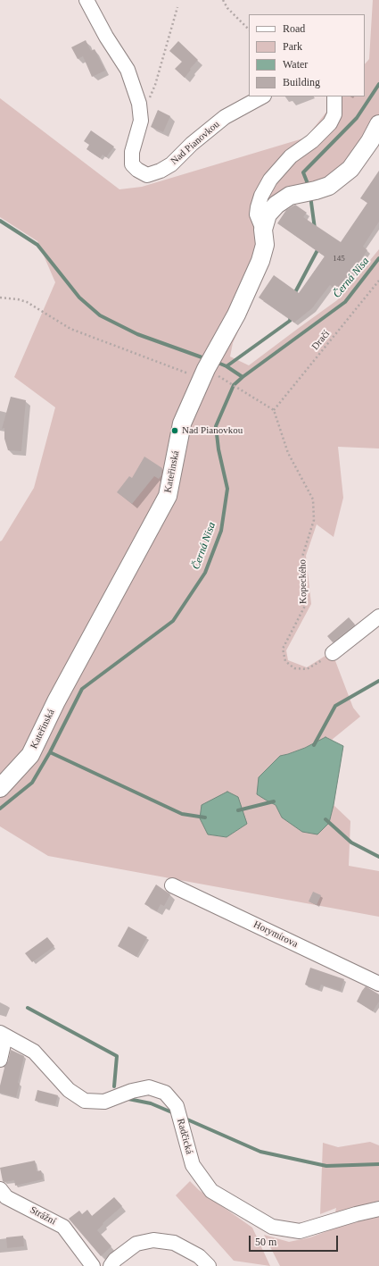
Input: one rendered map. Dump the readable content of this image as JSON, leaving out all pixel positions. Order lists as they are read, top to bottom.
{
  "streets": {
    "street": [
      "Nad Pianovkou",
      "Kateřinská",
      "Horymírova",
      "Radčická",
      "Strážní"
    ],
    "path": ["Dračí", "Kopeckého"]
  },
  "crossings": [
    ["Dračí", "Kopeckého"]
  ],
  "water": ["Černá Nisa"],
  "places": ["Nad Pianovkou"],
  "house_numbers": ["145"],
  "legend": [
    "Road",
    "Park",
    "Water",
    "Building"
  ],
  "scale_bar": "50 m"
}
